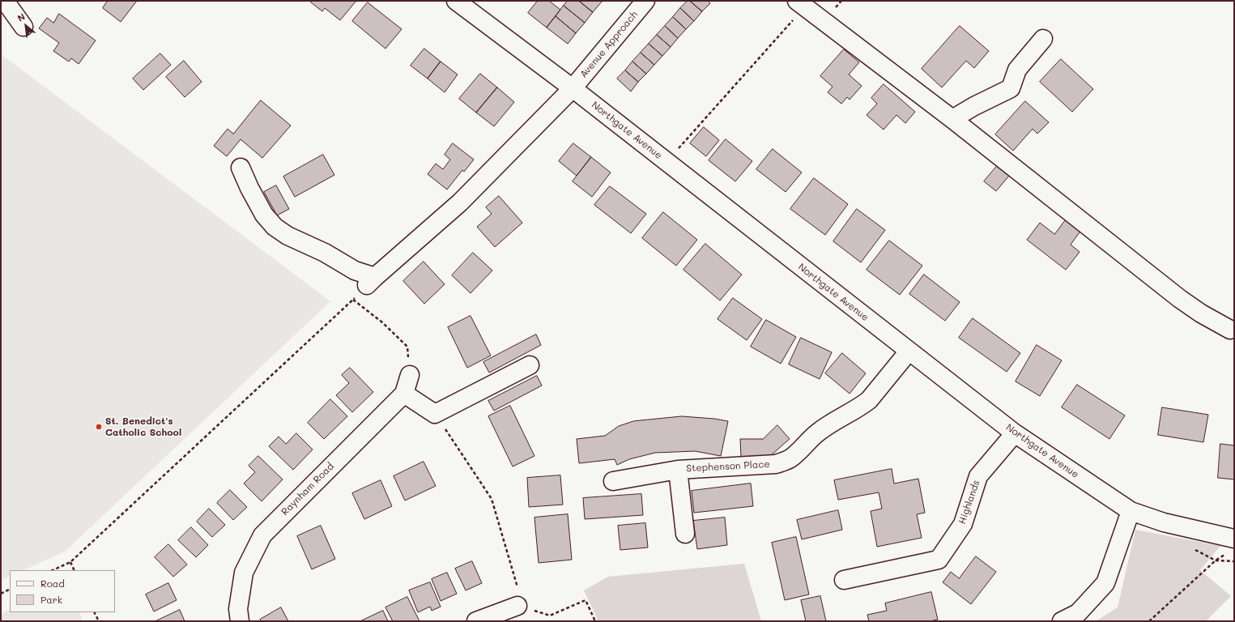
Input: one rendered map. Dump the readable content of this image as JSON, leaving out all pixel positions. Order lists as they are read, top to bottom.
{
  "streets": {
    "street": [
      "Avenue Approach",
      "Northgate Avenue",
      "Stephenson Place",
      "Raynham Road",
      "Highlands"
    ]
  },
  "crossings": [
    ["Avenue Approach", "Northgate Avenue"],
    ["Northgate Avenue", "Stephenson Place"],
    ["Northgate Avenue", "Highlands"]
  ],
  "places": ["St. Benedict's Catholic School"],
  "legend": ["Road", "Park"],
  "north": "top left"
}
